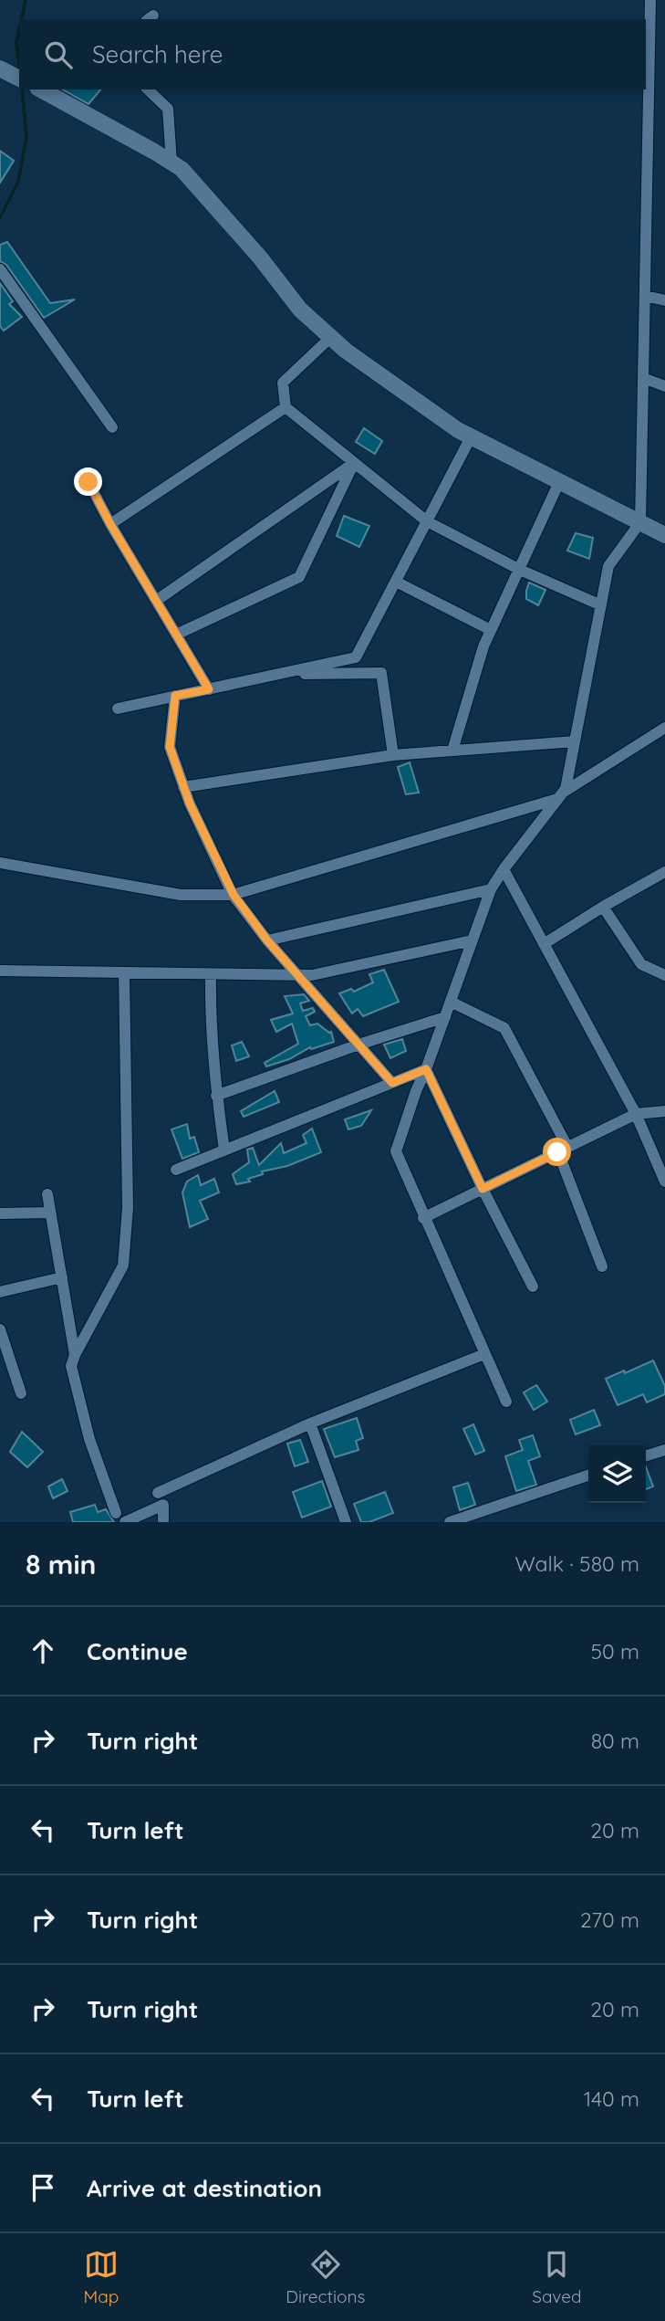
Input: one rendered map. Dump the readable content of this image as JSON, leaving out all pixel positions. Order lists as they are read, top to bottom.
{
  "page": {
    "search": "Search here",
    "heading": ["8 min", "Walk · 580 m"],
    "list": [
      ["Continue", "50 m"],
      ["Turn right", "80 m"],
      ["Turn left", "20 m"],
      ["Turn right", "270 m"],
      ["Turn right", "20 m"],
      ["Turn left", "140 m"],
      "Arrive at destination"
    ],
    "nav": ["Map", "Directions", "Saved"]
  }
}
